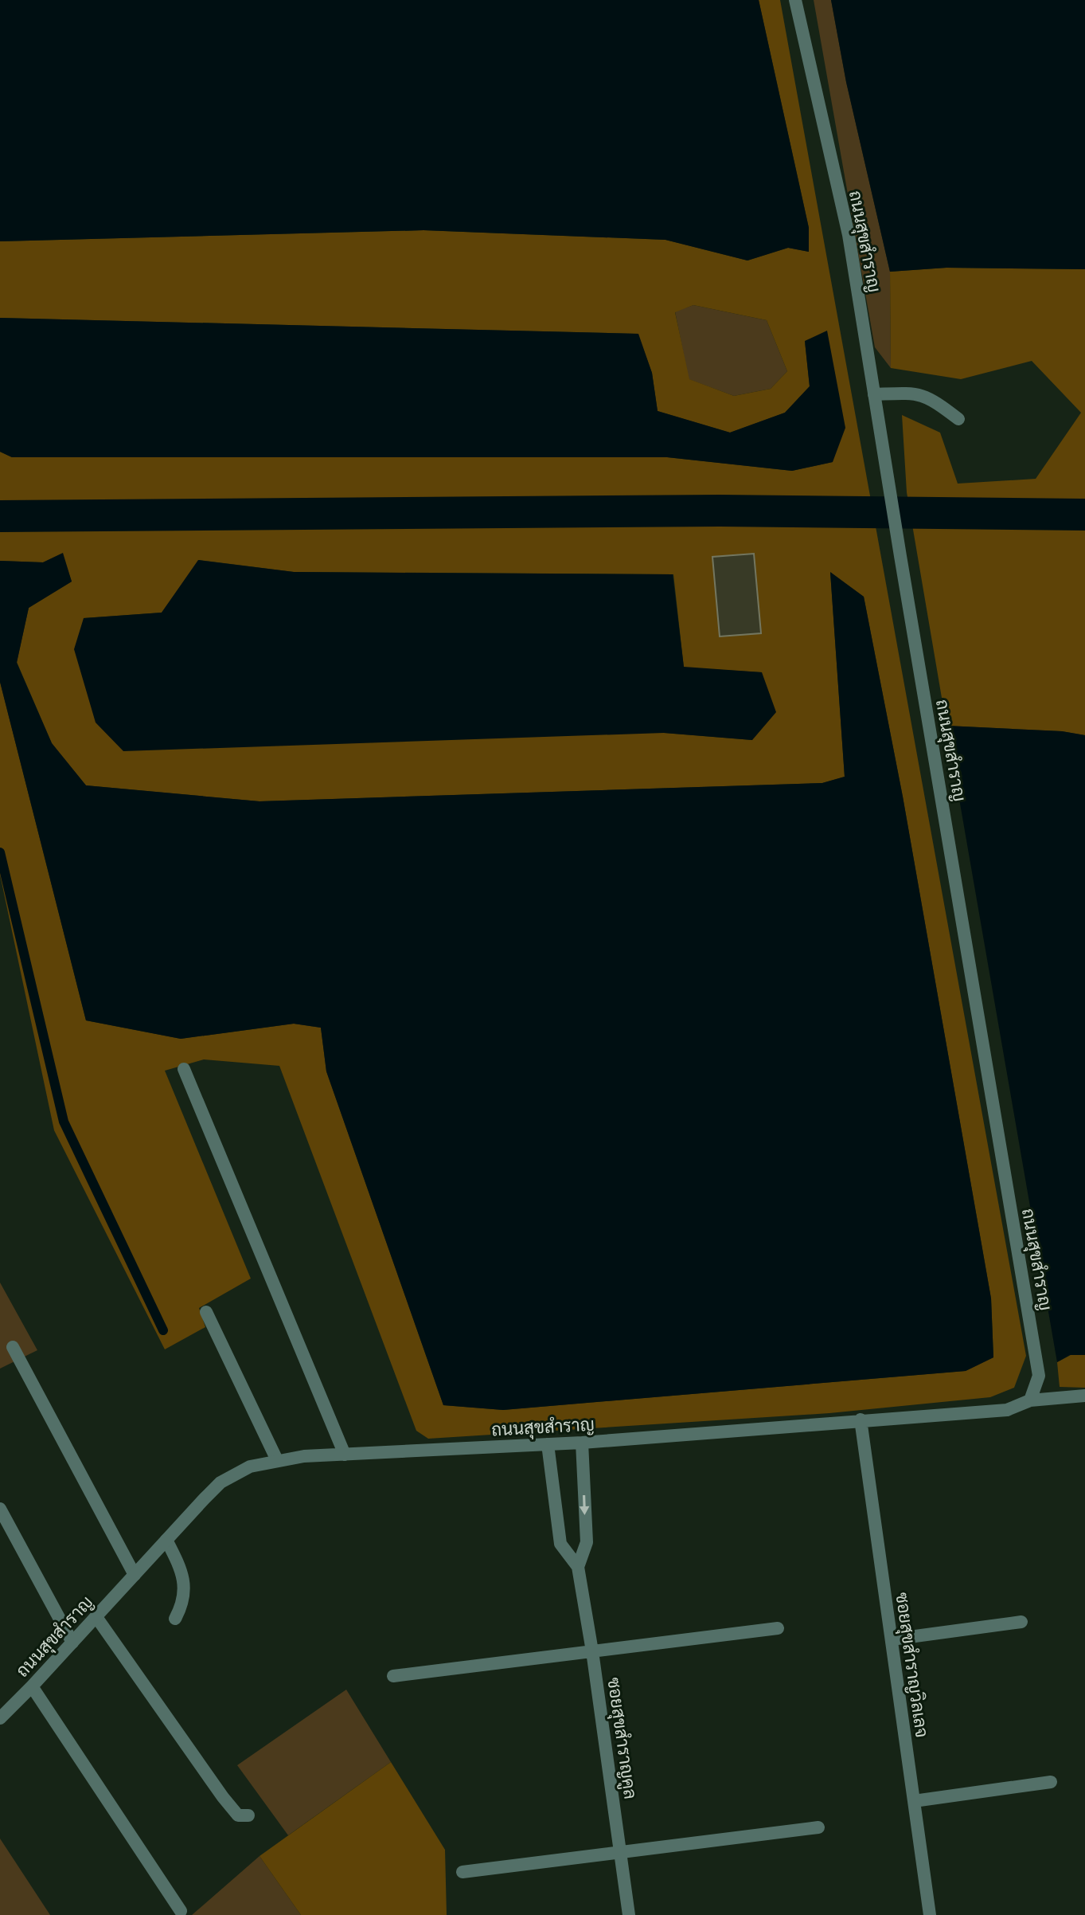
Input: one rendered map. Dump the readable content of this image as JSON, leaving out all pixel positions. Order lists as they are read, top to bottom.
{
  "streets": {
    "street": ["ถนนสุขสำราญ", "ซอยสุขสำราญวิลเลจ", "ซอยสุขสำราญคูล"]
  },
  "crossings": [
    ["ถนนสุขสำราญ", "ซอยสุขสำราญวิลเลจ"],
    ["ถนนสุขสำราญ", "ซอยสุขสำราญคูล"]
  ]
}
